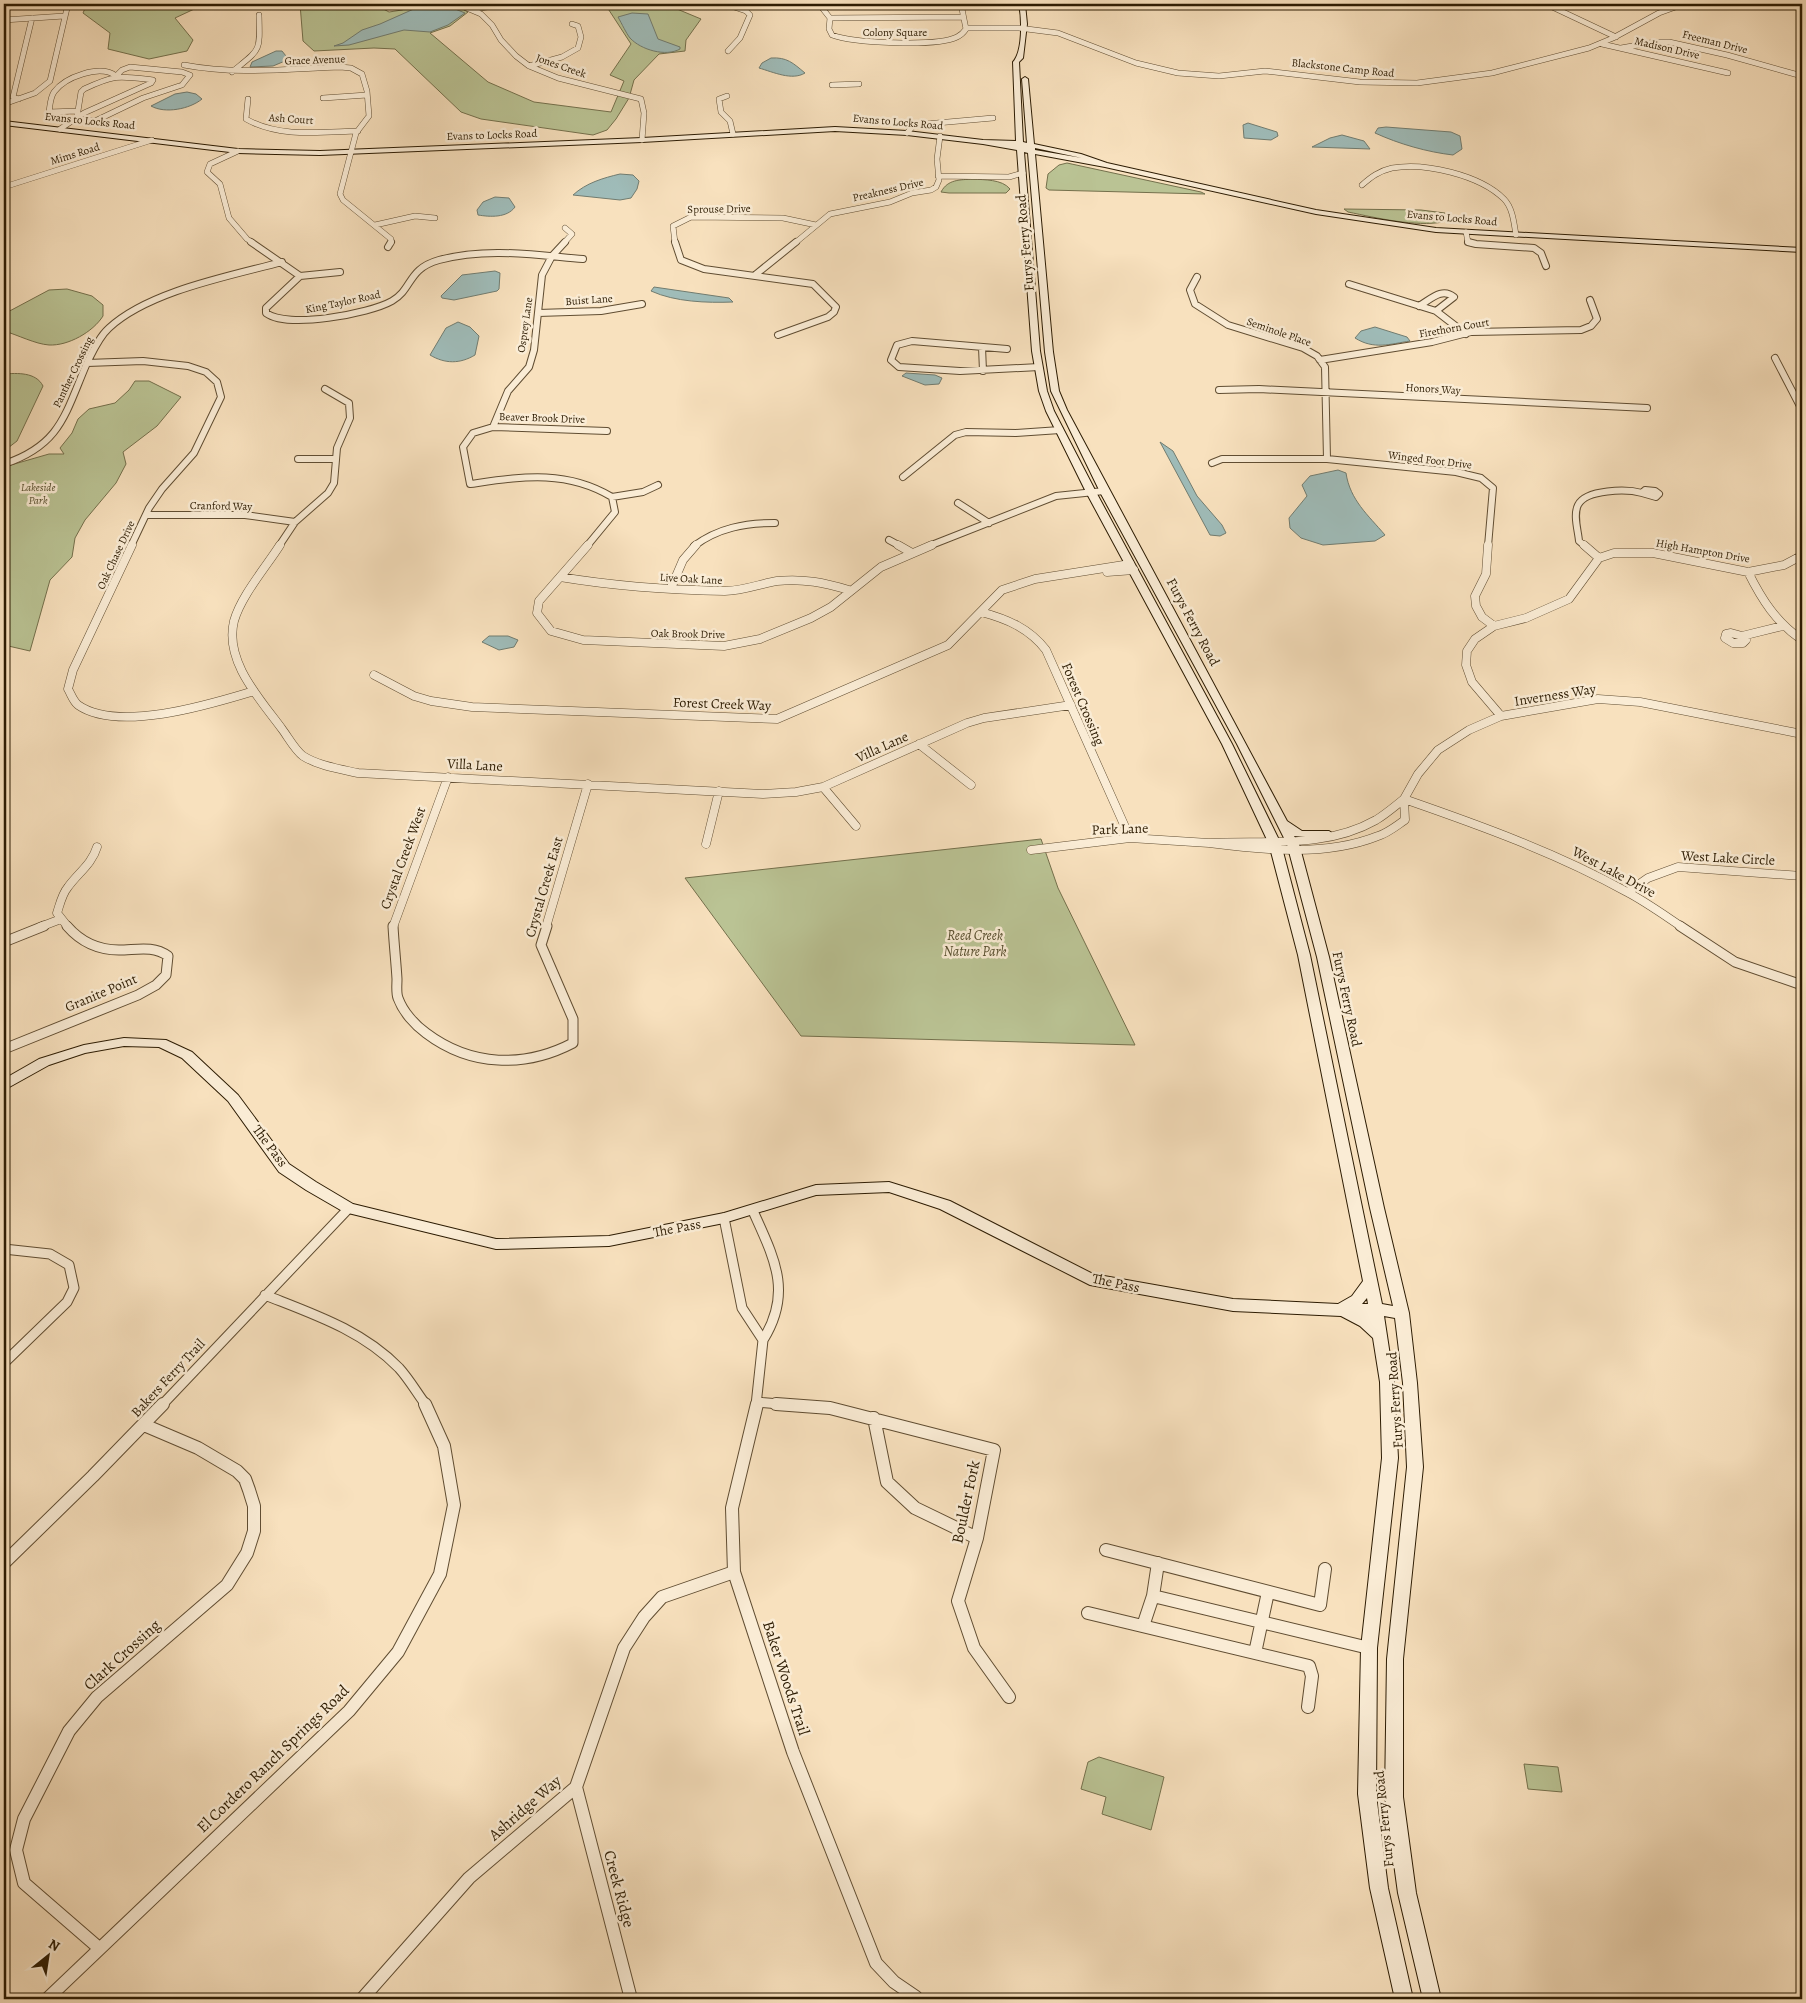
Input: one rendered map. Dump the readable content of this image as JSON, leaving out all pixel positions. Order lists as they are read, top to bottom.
{
  "streets": {
    "main road": ["Evans to Locks Road", "Furys Ferry Road", "The Pass"],
    "street": [
      "Colony Square",
      "Freeman Drive",
      "Madison Drive",
      "Grace Avenue",
      "Jones Creek",
      "Blackstone Camp Road",
      "Ash Court",
      "Mims Road",
      "Preakness Drive",
      "Sprouse Drive",
      "Buist Lane",
      "King Taylor Road",
      "Osprey Lane",
      "Firethorn Court",
      "Seminole Place",
      "Panther Crossing",
      "Honors Way",
      "Beaver Brook Drive",
      "Winged Foot Drive",
      "Cranford Way",
      "High Hampton Drive",
      "Oak Chase Drive",
      "Live Oak Lane",
      "Oak Brook Drive",
      "Inverness Way",
      "Forest Creek Way",
      "Forest Crossing",
      "Villa Lane",
      "Park Lane",
      "Crystal Creek West",
      "West Lake Circle",
      "West Lake Drive",
      "Crystal Creek East",
      "Granite Point",
      "Bakers Ferry Trail",
      "Boulder Fork",
      "Clark Crossing",
      "Baker Woods Trail",
      "El Cordero Ranch Springs Road",
      "Ashridge Way",
      "Creek Ridge"
    ]
  },
  "crossings": [
    ["Colony Square", "Blackstone Camp Road"],
    ["Freeman Drive", "Madison Drive"],
    ["Madison Drive", "Blackstone Camp Road"],
    ["Grace Avenue", "Ash Court"],
    ["Grace Avenue", "Evans to Locks Road"],
    ["Jones Creek", "Evans to Locks Road"],
    ["Blackstone Camp Road", "Furys Ferry Road"],
    ["Evans to Locks Road", "Mims Road"],
    ["Evans to Locks Road", "Preakness Drive"],
    ["Evans to Locks Road", "Furys Ferry Road"],
    ["Preakness Drive", "Sprouse Drive"],
    ["Furys Ferry Road", "Oak Brook Drive"],
    ["Furys Ferry Road", "Inverness Way"],
    ["Furys Ferry Road", "Forest Creek Way"],
    ["Furys Ferry Road", "Park Lane"],
    ["Furys Ferry Road", "The Pass"],
    ["Buist Lane", "Osprey Lane"],
    ["King Taylor Road", "Osprey Lane"],
    ["Osprey Lane", "Beaver Brook Drive"],
    ["Firethorn Court", "Seminole Place"],
    ["Seminole Place", "Honors Way"],
    ["Seminole Place", "Winged Foot Drive"],
    ["Panther Crossing", "Oak Chase Drive"],
    ["Cranford Way", "Oak Chase Drive"],
    ["Cranford Way", "Villa Lane"],
    ["Oak Chase Drive", "Villa Lane"],
    ["Live Oak Lane", "Oak Brook Drive"],
    ["Inverness Way", "Park Lane"],
    ["Inverness Way", "West Lake Drive"],
    ["Forest Creek Way", "Forest Crossing"],
    ["Forest Crossing", "Villa Lane"],
    ["Forest Crossing", "Park Lane"],
    ["Villa Lane", "Crystal Creek West"],
    ["Villa Lane", "Crystal Creek East"],
    ["Crystal Creek West", "Crystal Creek East"],
    ["West Lake Circle", "West Lake Drive"],
    ["The Pass", "Bakers Ferry Trail"],
    ["The Pass", "Baker Woods Trail"],
    ["Bakers Ferry Trail", "Clark Crossing"],
    ["Bakers Ferry Trail", "El Cordero Ranch Springs Road"],
    ["Boulder Fork", "Baker Woods Trail"],
    ["Clark Crossing", "El Cordero Ranch Springs Road"],
    ["Baker Woods Trail", "Ashridge Way"],
    ["Ashridge Way", "Creek Ridge"]
  ],
  "parks": ["Lakeside Park", "Reed Creek Nature Park"],
  "north": "top right"
}
